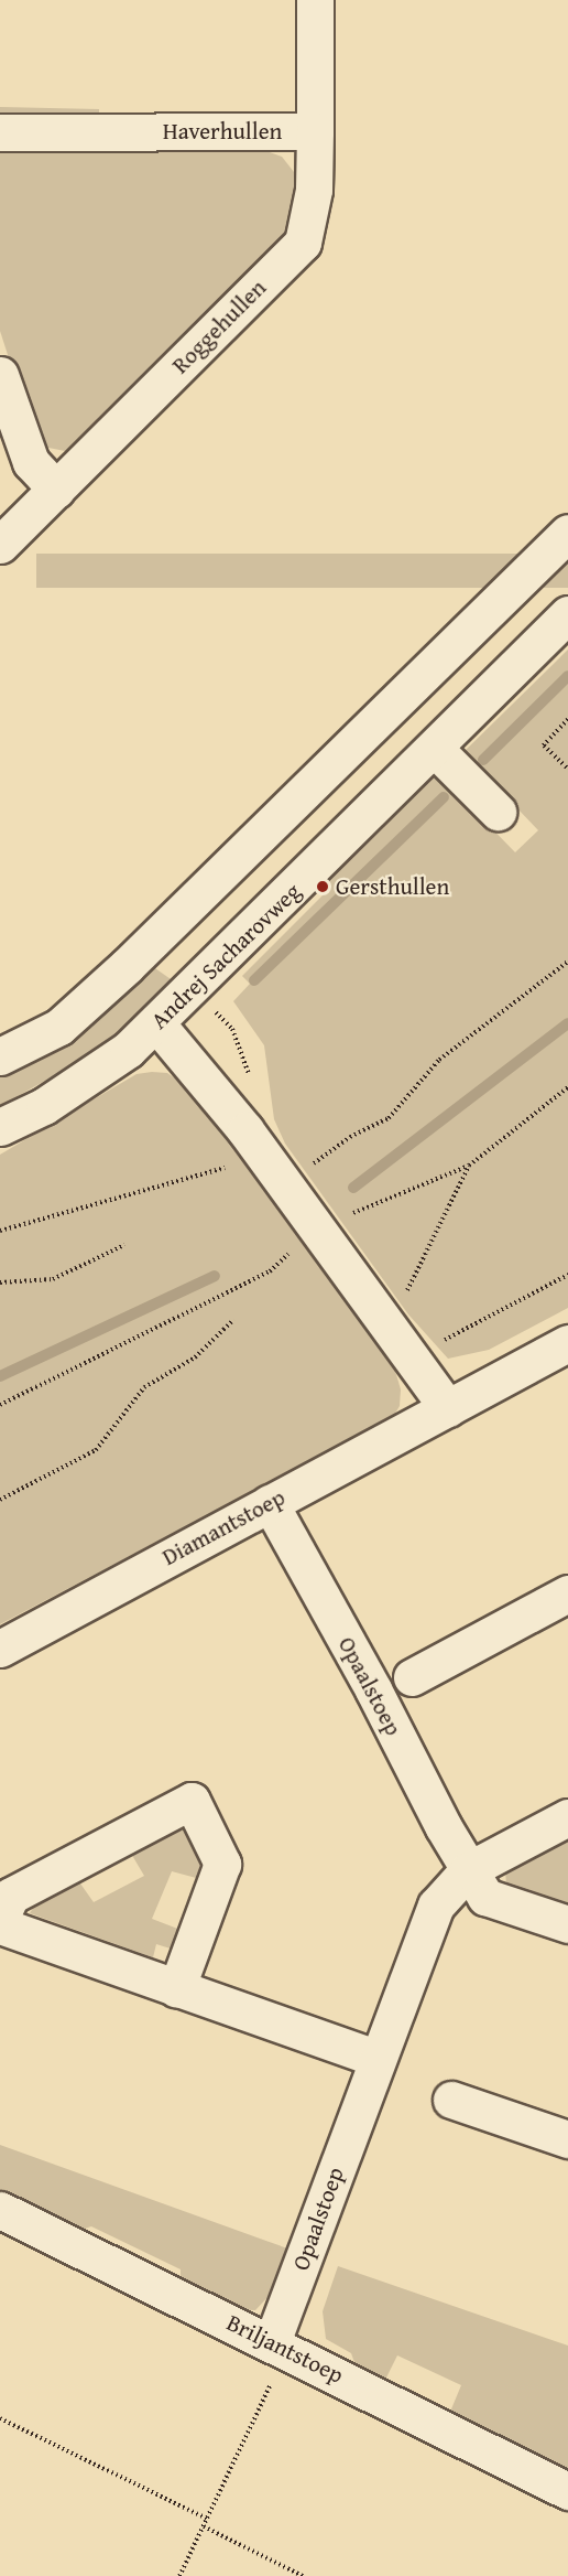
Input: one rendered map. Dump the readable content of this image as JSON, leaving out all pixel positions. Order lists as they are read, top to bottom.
{
  "streets": {
    "street": [
      "Haverhullen",
      "Roggehullen",
      "Andrej Sacharovweg",
      "Diamantstoep",
      "Opaalstoep",
      "Briljantstoep"
    ]
  },
  "crossings": [
    ["Haverhullen", "Roggehullen"],
    ["Diamantstoep", "Opaalstoep"],
    ["Opaalstoep", "Briljantstoep"]
  ],
  "places": ["Gersthullen"]
}
